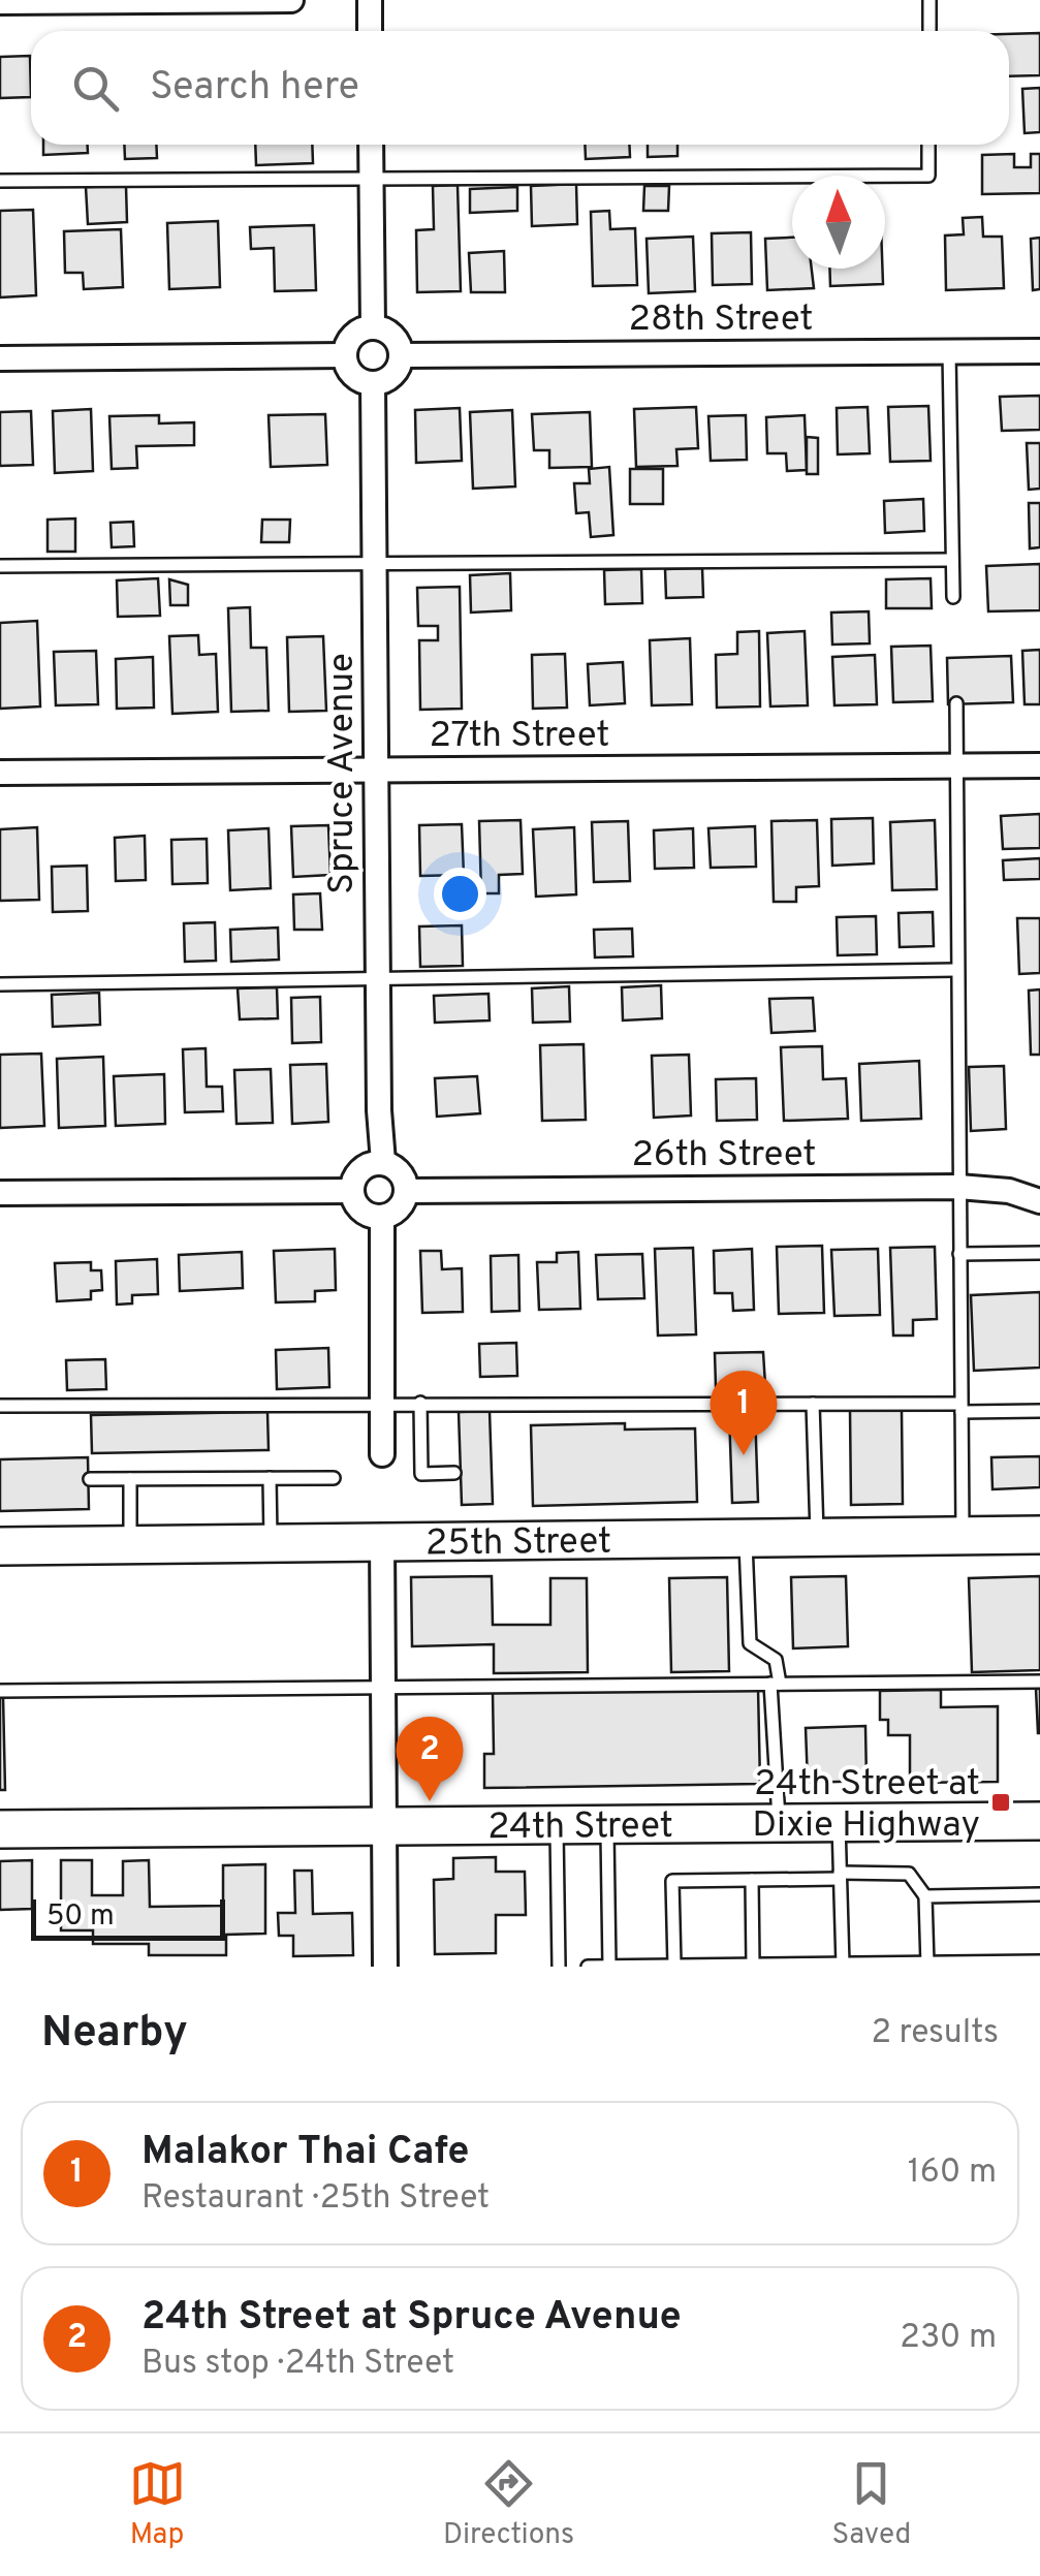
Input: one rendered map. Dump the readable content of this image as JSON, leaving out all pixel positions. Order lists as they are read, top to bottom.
{
  "streets": {
    "main road": ["25th Street", "24th Street"],
    "street": [
      "28th Street",
      "27th Street",
      "Spruce Avenue",
      "26th Street"
    ]
  },
  "crossings": [
    ["28th Street", "Spruce Avenue"],
    ["27th Street", "Spruce Avenue"],
    ["Spruce Avenue", "26th Street"]
  ],
  "places": {
    "transit": ["24th Street at Dixie Highway"]
  },
  "scale_bar": "50 m",
  "north": "top",
  "page": {
    "search": "Search here",
    "pins": ["1", "2"],
    "scale": "50 m",
    "heading": ["Nearby", "2 results"],
    "list": [
      {
        "mark": "1",
        "name": "Malakor Thai Cafe",
        "note": "Restaurant · 25th Street",
        "value": "160 m"
      },
      {
        "mark": "2",
        "name": "24th Street at Spruce Avenue",
        "note": "Bus stop · 24th Street",
        "value": "230 m"
      }
    ],
    "nav": ["Map", "Directions", "Saved"]
  }
}
